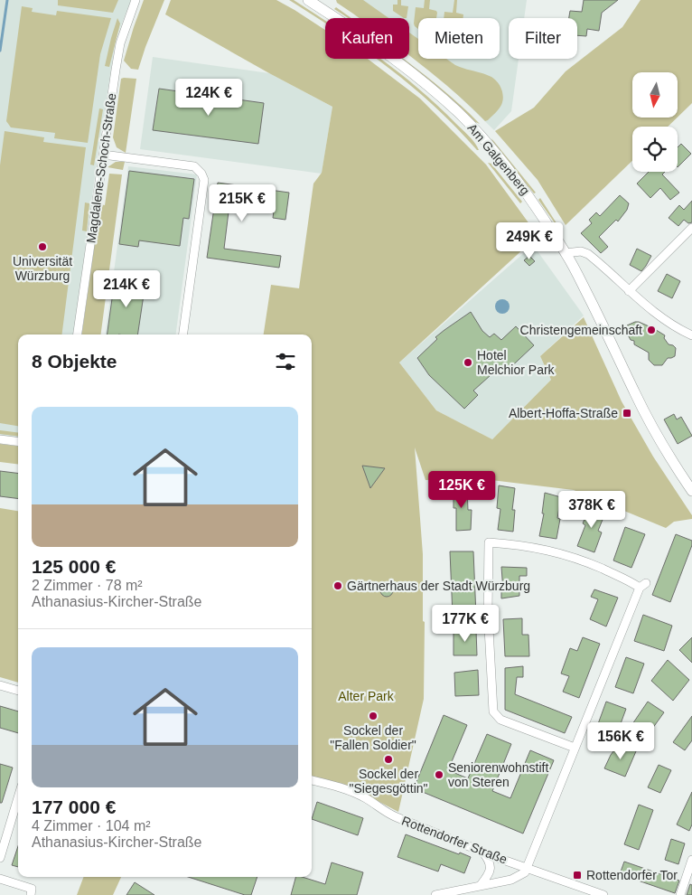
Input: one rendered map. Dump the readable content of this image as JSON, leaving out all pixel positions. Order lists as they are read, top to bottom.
{
  "streets": {
    "street": ["Am Galgenberg", "Magdalene-Schoch-Straße", "Rottendorfer Straße"]
  },
  "parks": ["Alter Park"],
  "places": {
    "other": [
      "Universität Würzburg",
      "Christengemeinschaft",
      "Hotel Melchior Park",
      "Gärtnerhaus der Stadt Würzburg",
      "Sockel der \"Fallen Soldier\"",
      "Sockel der \"Siegesgöttin\"",
      "Seniorenwohnstift von Steren"
    ],
    "transit": ["Albert-Hoffa-Straße", "Rottendorfer Tor"]
  },
  "north": "bottom",
  "page": {
    "chip": ["Kaufen", "Mieten", "Filter"],
    "price": [
      "124K €",
      "215K €",
      "249K €",
      "214K €",
      "125K €",
      "378K €",
      "177K €",
      "156K €"
    ],
    "heading": "8 Objekte",
    "list": [
      {
        "name": "125 000 €",
        "note": "2 Zimmer · 78 m² · Athanasius-Kircher-Straße"
      },
      {
        "name": "177 000 €",
        "note": "4 Zimmer · 104 m² · Athanasius-Kircher-Straße"
      }
    ]
  }
}
